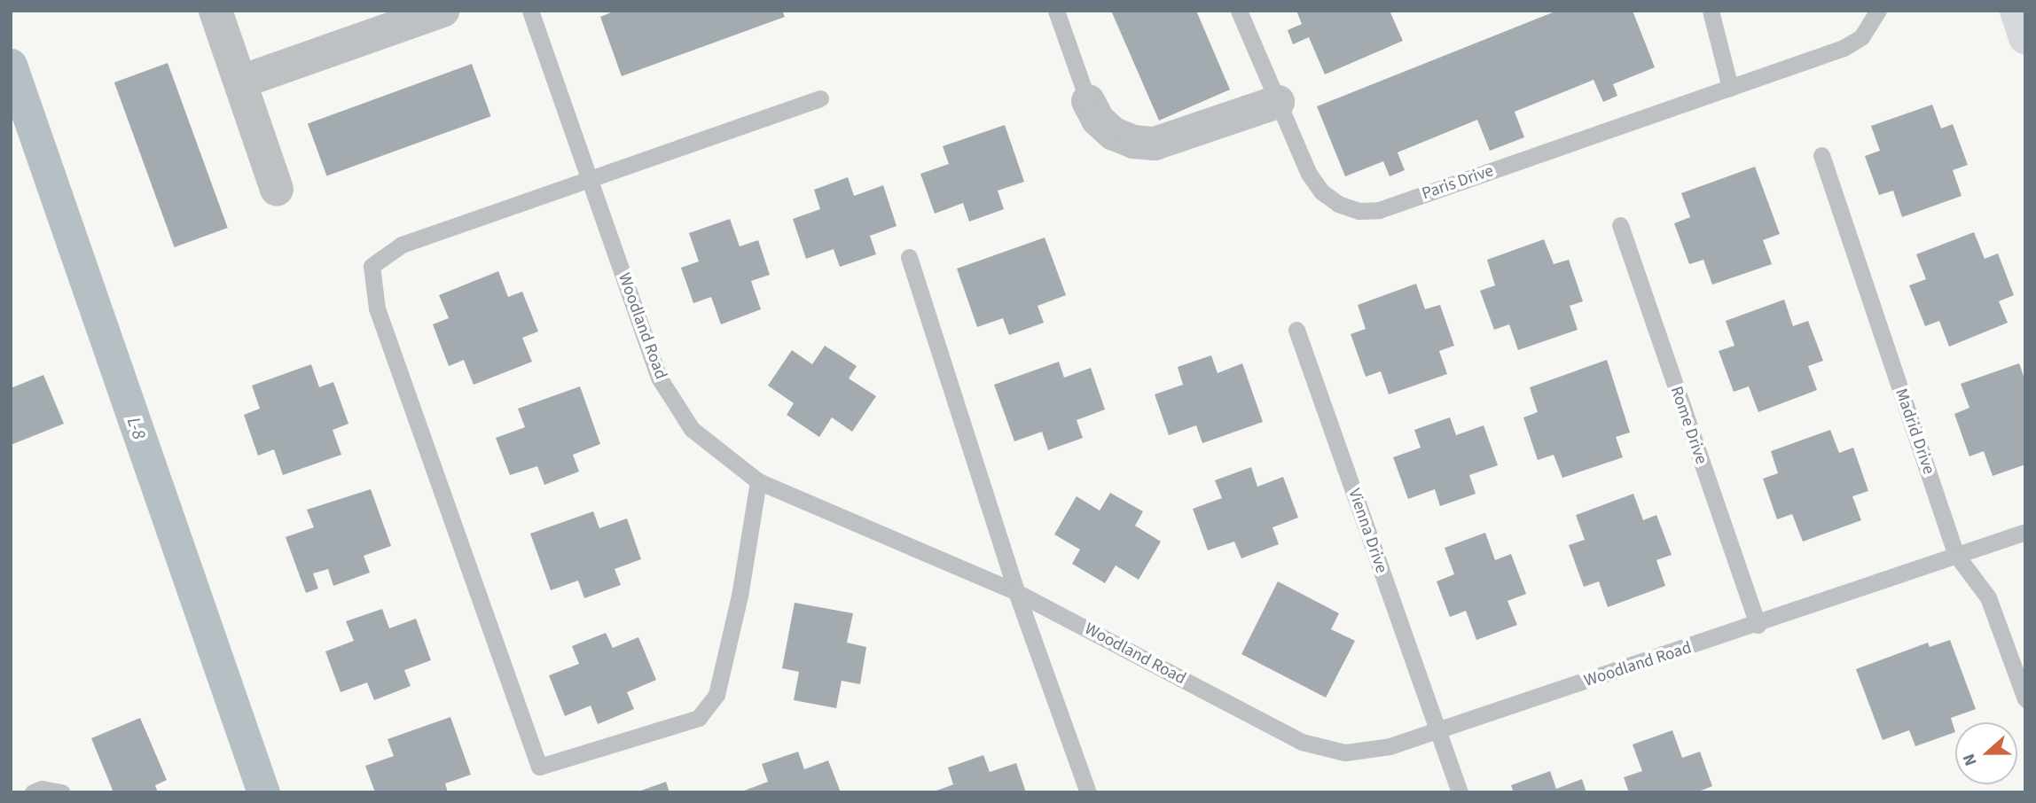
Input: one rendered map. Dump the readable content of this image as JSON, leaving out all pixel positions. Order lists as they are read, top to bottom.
{
  "streets": {
    "lane": [
      "Paris Drive",
      "Woodland Road",
      "Rome Drive",
      "Madrid Drive",
      "Vienna Drive"
    ]
  },
  "crossings": [
    ["Woodland Road", "Rome Drive"],
    ["Woodland Road", "Madrid Drive"],
    ["Woodland Road", "Vienna Drive"]
  ],
  "water": ["L-8"],
  "north": "left"
}
